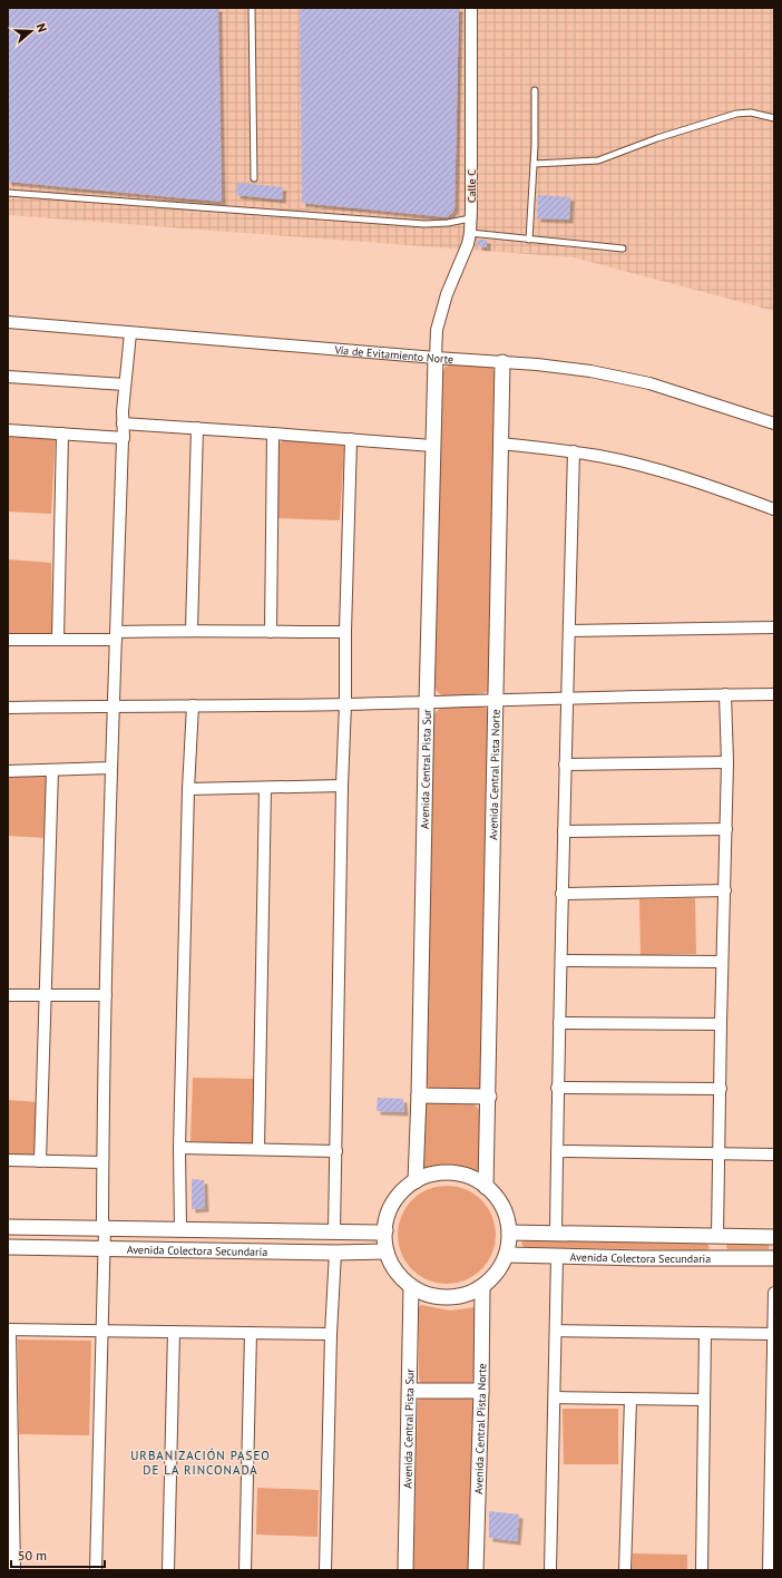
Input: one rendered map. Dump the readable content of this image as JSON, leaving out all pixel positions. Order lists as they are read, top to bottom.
{
  "streets": {
    "street": [
      "Calle C",
      "Vía de Evitamiento Norte",
      "Avenida Central Pista Sur",
      "Avenida Central Pista Norte",
      "Avenida Colectora Secundaria"
    ]
  },
  "crossings": [
    ["Calle C", "Vía de Evitamiento Norte"],
    ["Calle C", "Avenida Central Pista Sur"],
    ["Vía de Evitamiento Norte", "Avenida Central Pista Sur"],
    ["Vía de Evitamiento Norte", "Avenida Central Pista Norte"],
    ["Avenida Central Pista Sur", "Avenida Central Pista Norte"],
    ["Avenida Central Pista Sur", "Avenida Colectora Secundaria"],
    ["Avenida Central Pista Norte", "Avenida Colectora Secundaria"]
  ],
  "districts": ["URBANIZACIÓN PASEO DE LA RINCONADA"],
  "scale_bar": "50 m",
  "north": "right"
}
